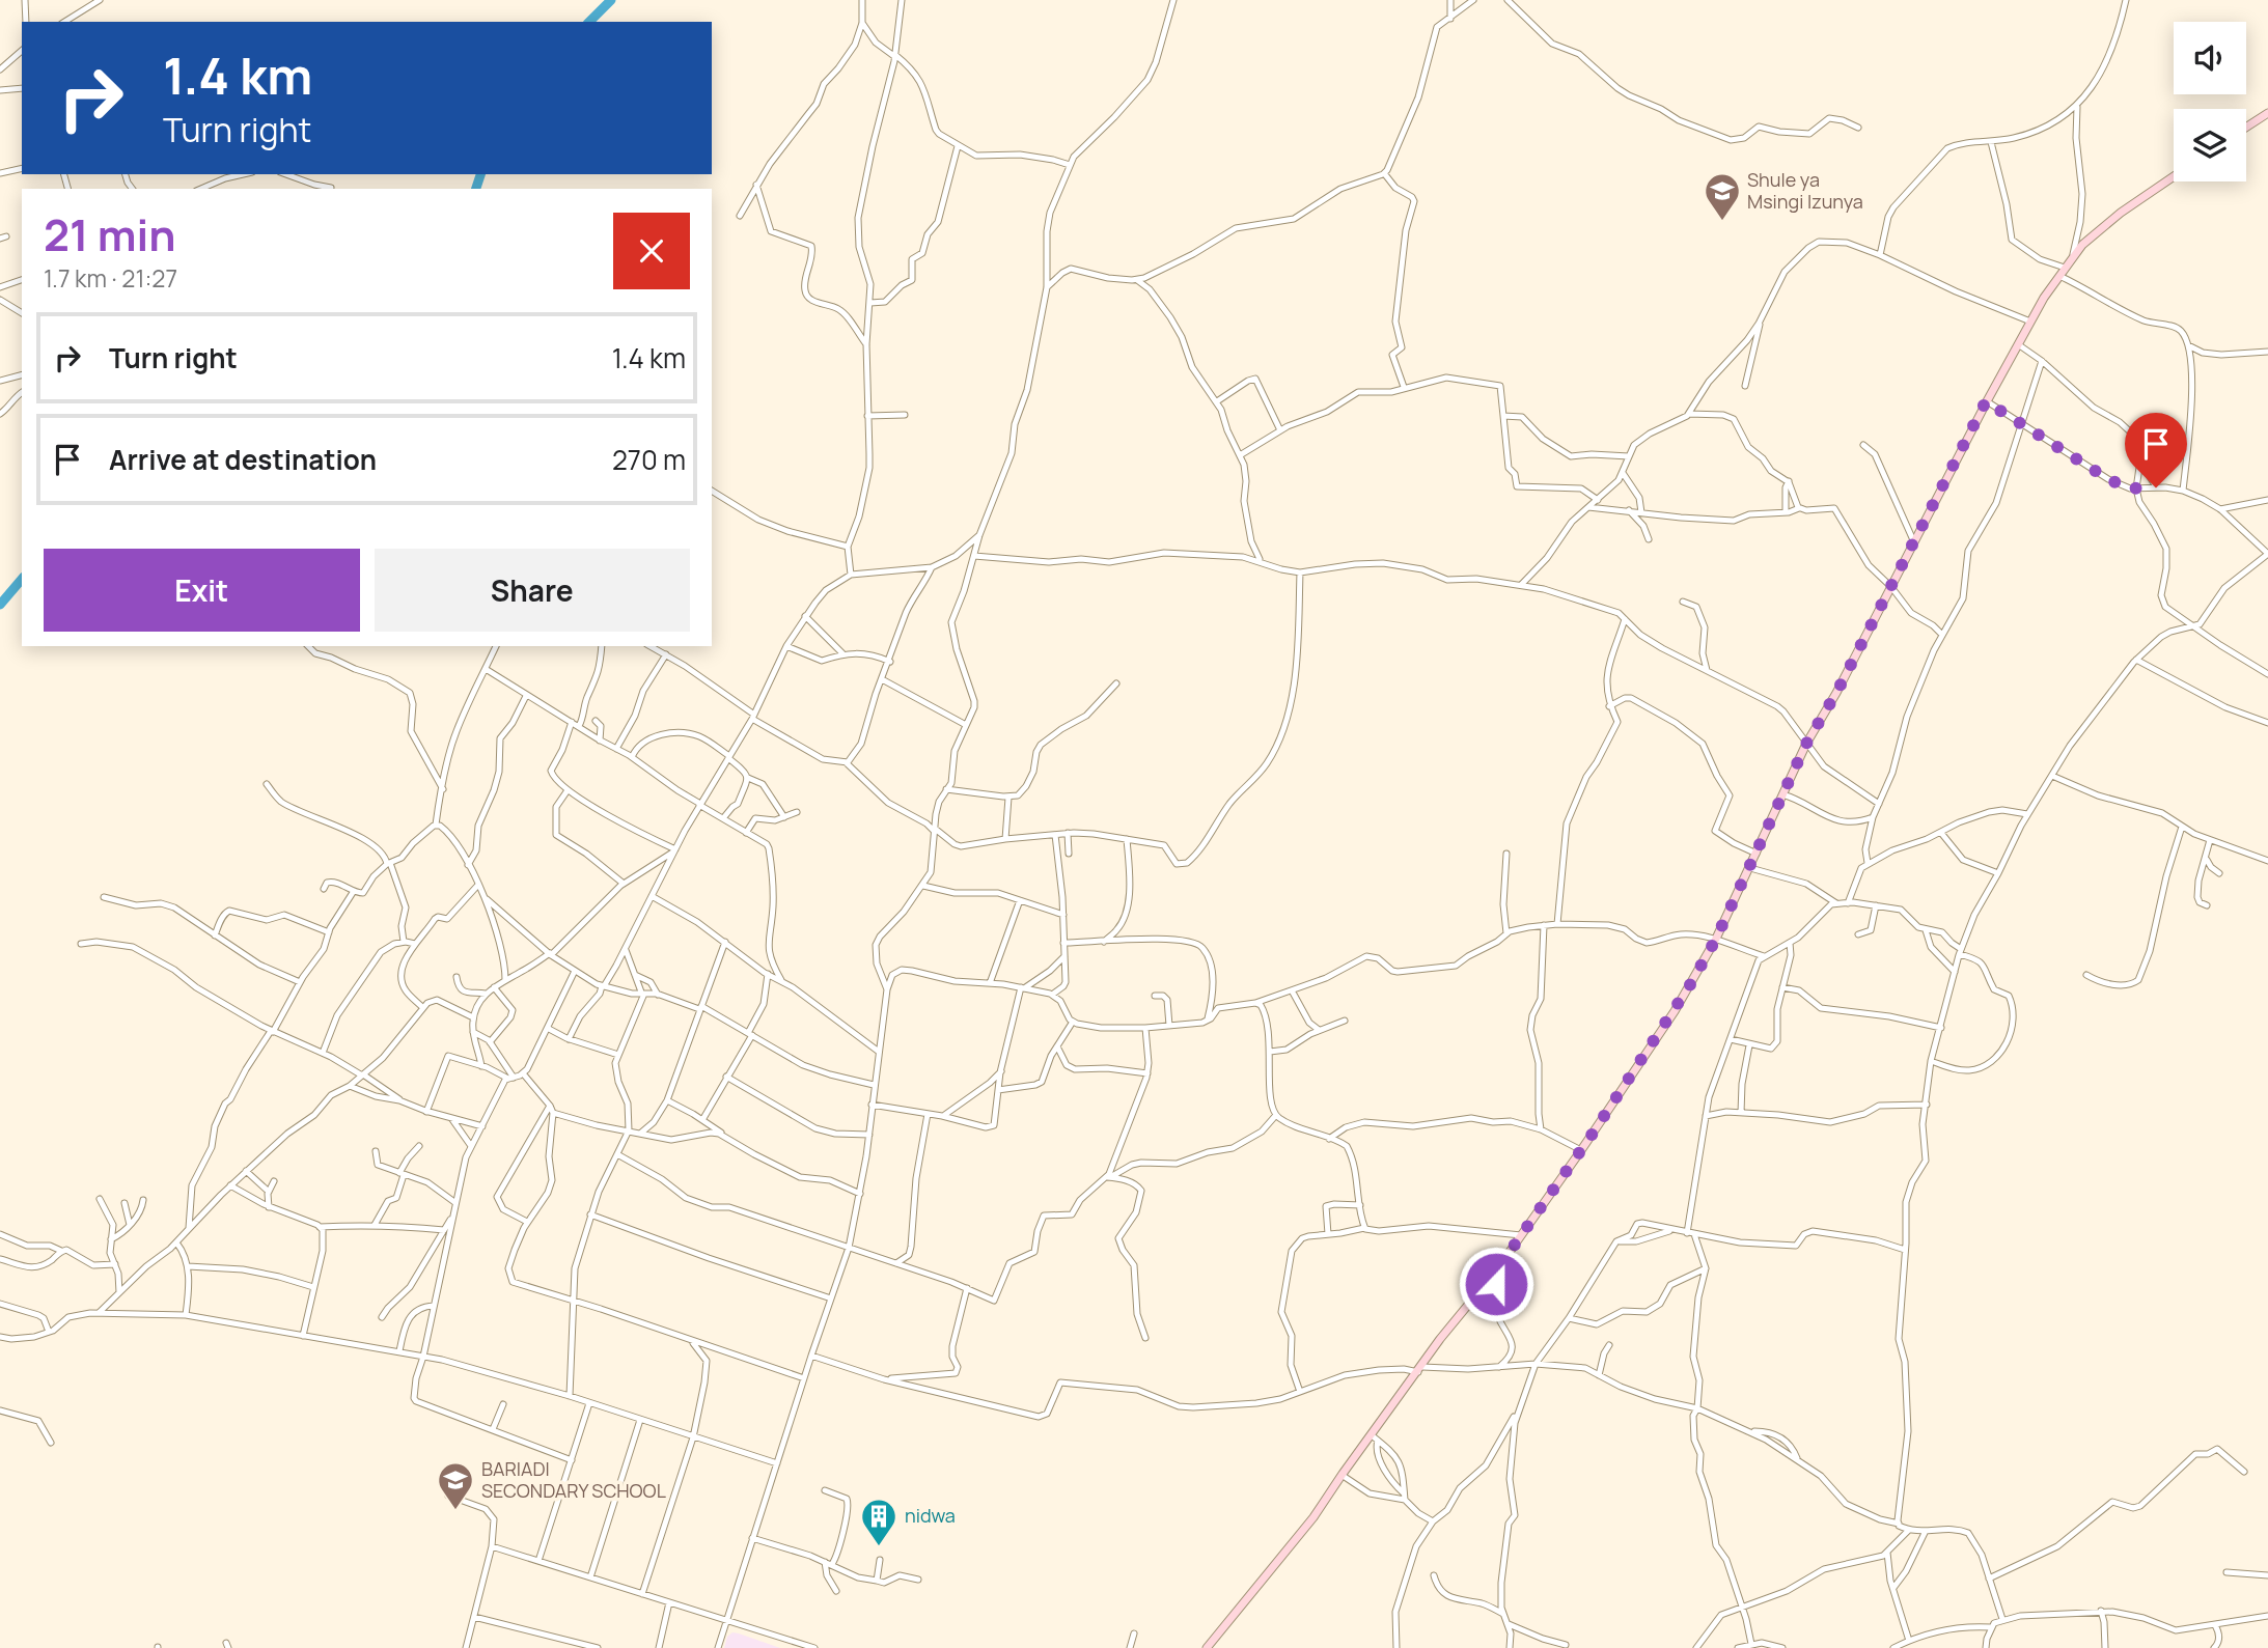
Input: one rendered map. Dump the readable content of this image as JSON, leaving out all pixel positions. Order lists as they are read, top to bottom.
{
  "places": {
    "school or university": ["Shule ya Msingi Izunya", "BARIADI SECONDARY SCHOOL"],
    "building": ["nidwa"]
  },
  "page": {
    "turn": ["1.4 km", "Turn right"],
    "heading": ["21 min", "1.7 km · 21:27"],
    "list": [
      {
        "name": "Turn right",
        "value": "1.4 km"
      },
      {
        "name": "Arrive at destination",
        "value": "270 m"
      }
    ],
    "buttons": ["Exit", "Share"]
  }
}
